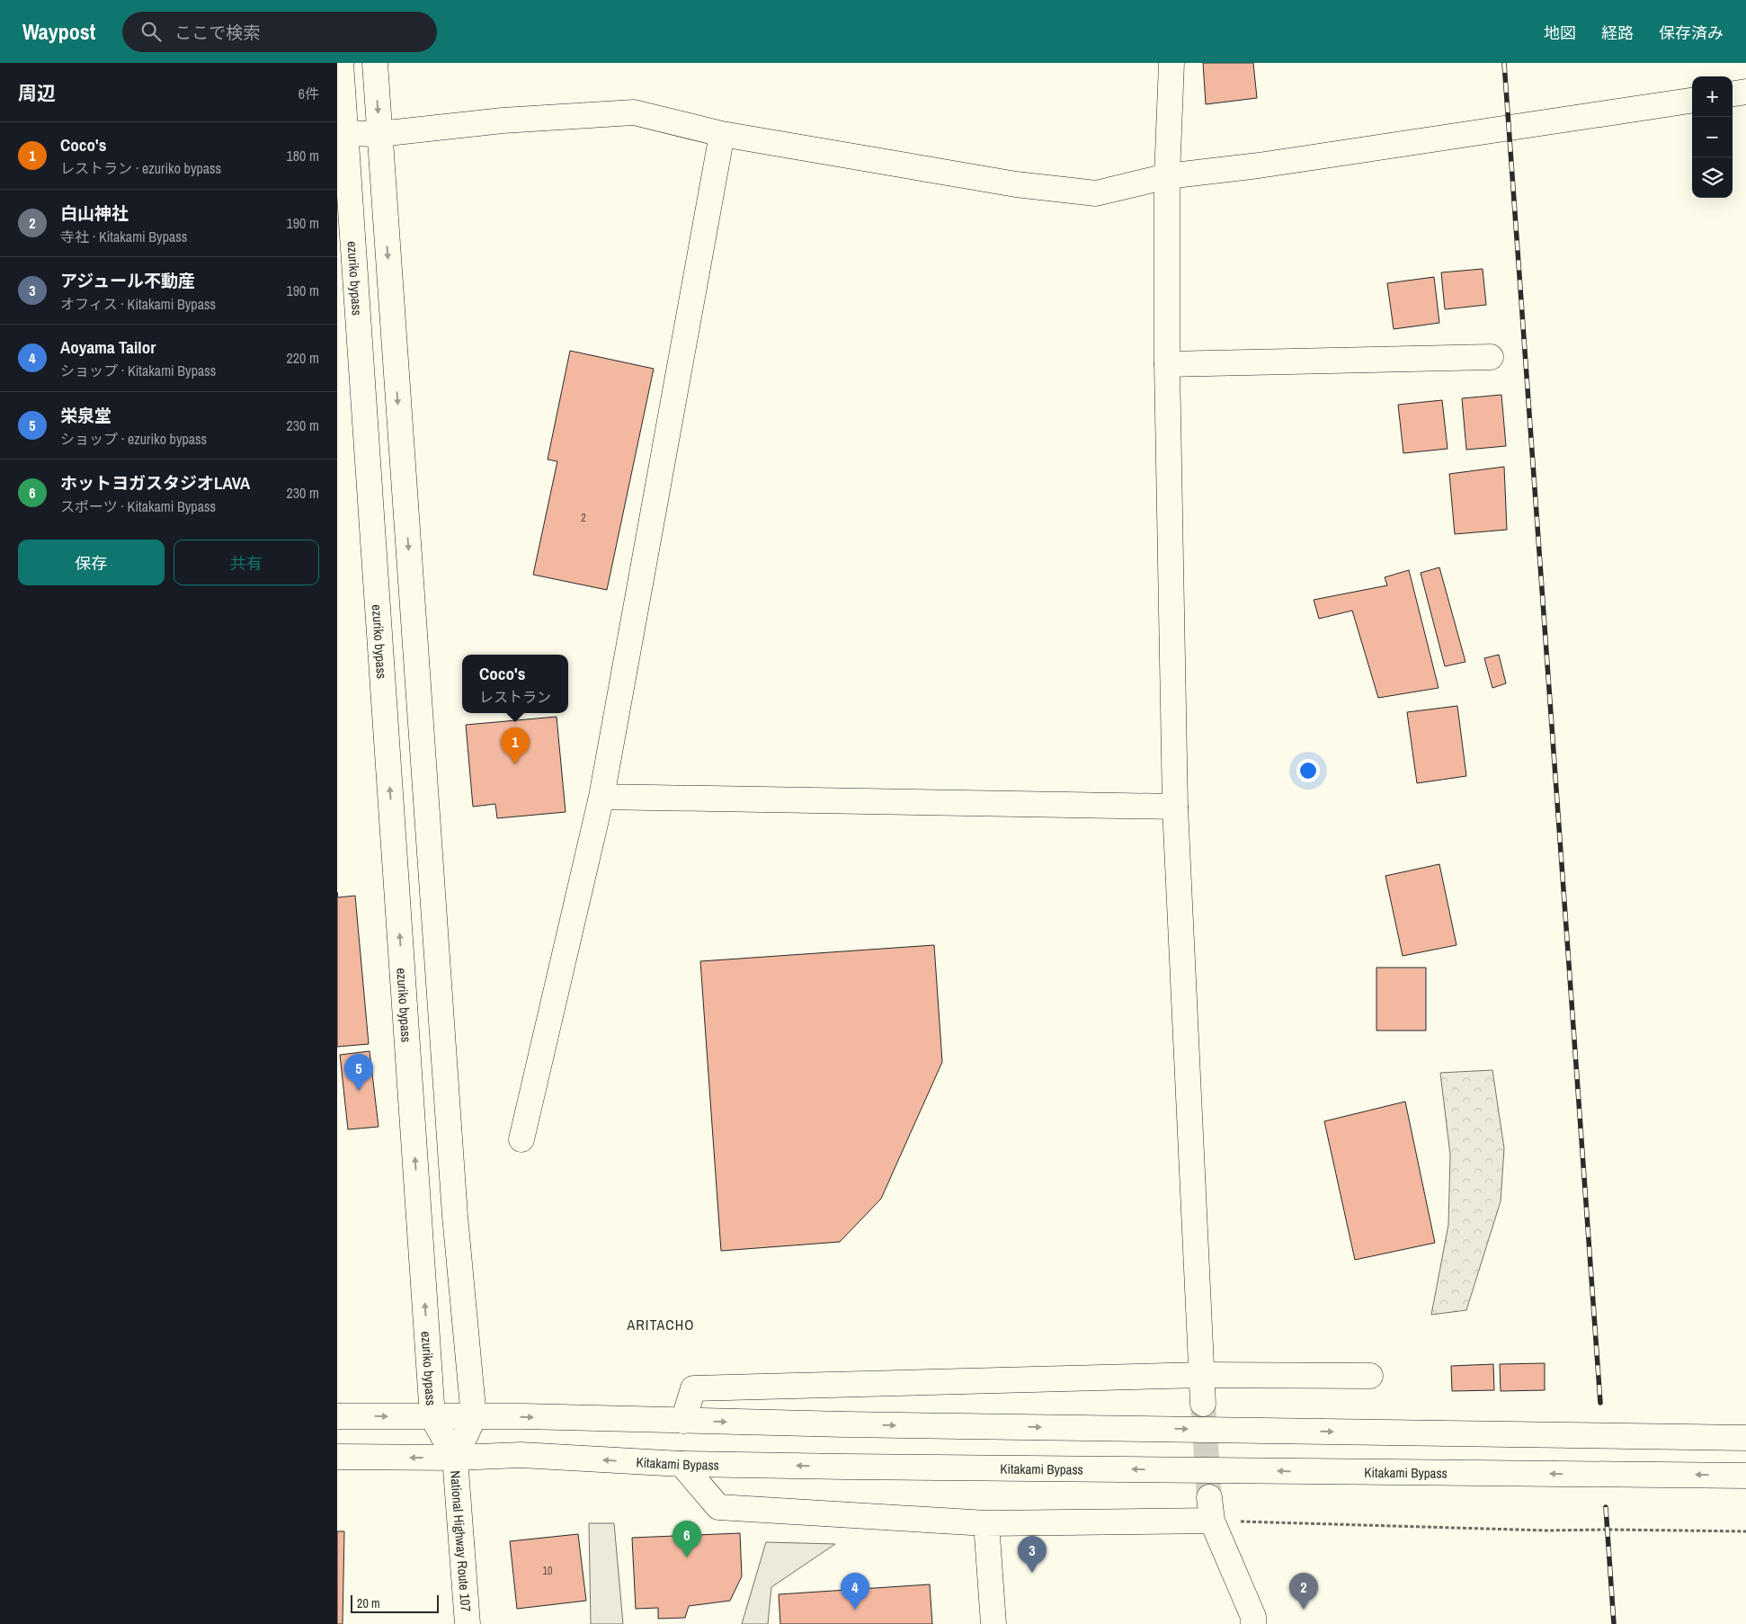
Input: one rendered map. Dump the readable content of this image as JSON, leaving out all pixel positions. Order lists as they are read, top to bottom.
{
  "streets": {
    "main road": ["ezuriko bypass", "Kitakami Bypass", "National Highway Route 107"]
  },
  "crossings": [
    ["ezuriko bypass", "Kitakami Bypass"],
    ["ezuriko bypass", "National Highway Route 107"],
    ["Kitakami Bypass", "National Highway Route 107"]
  ],
  "districts": ["ARITACHO"],
  "house_numbers": ["2", "10"],
  "scale_bar": "20 m",
  "page": {
    "header": "Waypost",
    "search": "ここで検索",
    "nav": ["地図", "経路", "保存済み"],
    "heading": ["周辺", "6件"],
    "map_buttons": ["+", "−"],
    "list": [
      {
        "mark": "1",
        "name": "Coco's",
        "note": "レストラン · ezuriko bypass",
        "value": "180 m"
      },
      {
        "mark": "2",
        "name": "白山神社",
        "note": "寺社 · Kitakami Bypass",
        "value": "190 m"
      },
      {
        "mark": "3",
        "name": "アジュール不動産",
        "note": "オフィス · Kitakami Bypass",
        "value": "190 m"
      },
      {
        "mark": "4",
        "name": "Aoyama Tailor",
        "note": "ショップ · Kitakami Bypass",
        "value": "220 m"
      },
      {
        "mark": "5",
        "name": "栄泉堂",
        "note": "ショップ · ezuriko bypass",
        "value": "230 m"
      },
      {
        "mark": "6",
        "name": "ホットヨガスタジオLAVA",
        "note": "スポーツ · Kitakami Bypass",
        "value": "230 m"
      }
    ],
    "buttons": ["保存", "共有"],
    "popup": ["Coco's", "レストラン"],
    "pins": [
      "1",
      "5",
      "6",
      "3",
      "2",
      "4"
    ],
    "scale": "20 m"
  }
}
